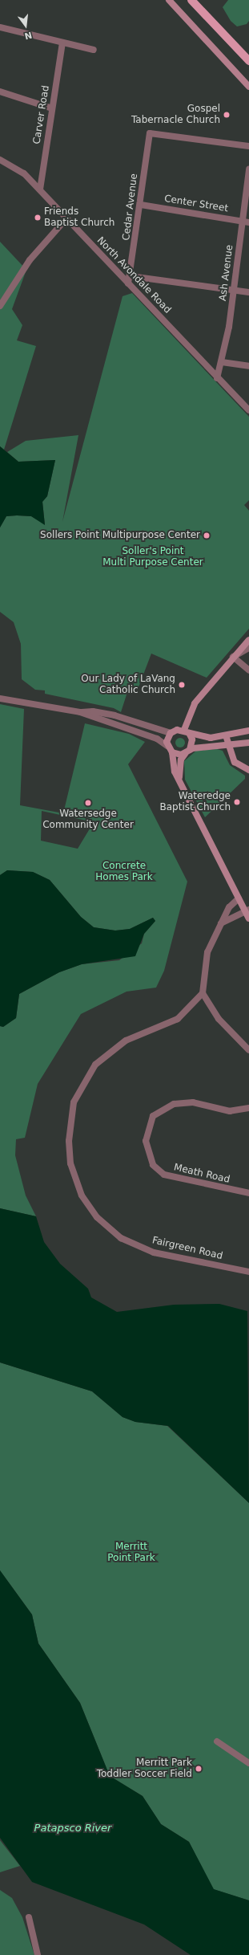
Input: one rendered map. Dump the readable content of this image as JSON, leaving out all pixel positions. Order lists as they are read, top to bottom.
{
  "streets": {
    "street": [
      "Carver Road",
      "Center Street",
      "Cedar Avenue",
      "Ash Avenue",
      "North Avondale Road",
      "Meath Road",
      "Fairgreen Road"
    ]
  },
  "crossings": [
    ["Carver Road", "North Avondale Road"],
    ["Center Street", "Cedar Avenue"],
    ["Center Street", "Ash Avenue"],
    ["Cedar Avenue", "North Avondale Road"],
    ["Ash Avenue", "North Avondale Road"]
  ],
  "water": ["Patapsco River"],
  "parks": ["Soller's Point Multi Purpose Center", "Concrete Homes Park", "Merritt Point Park"],
  "places": [
    "Gospel Tabernacle Church",
    "Friends Baptist Church",
    "Sollers Point Multipurpose Center",
    "Our Lady of LaVang Catholic Church",
    "Wateredge Baptist Church",
    "Watersedge Community Center",
    "Merritt Park Toddler Soccer Field"
  ],
  "north": "bottom"
}
